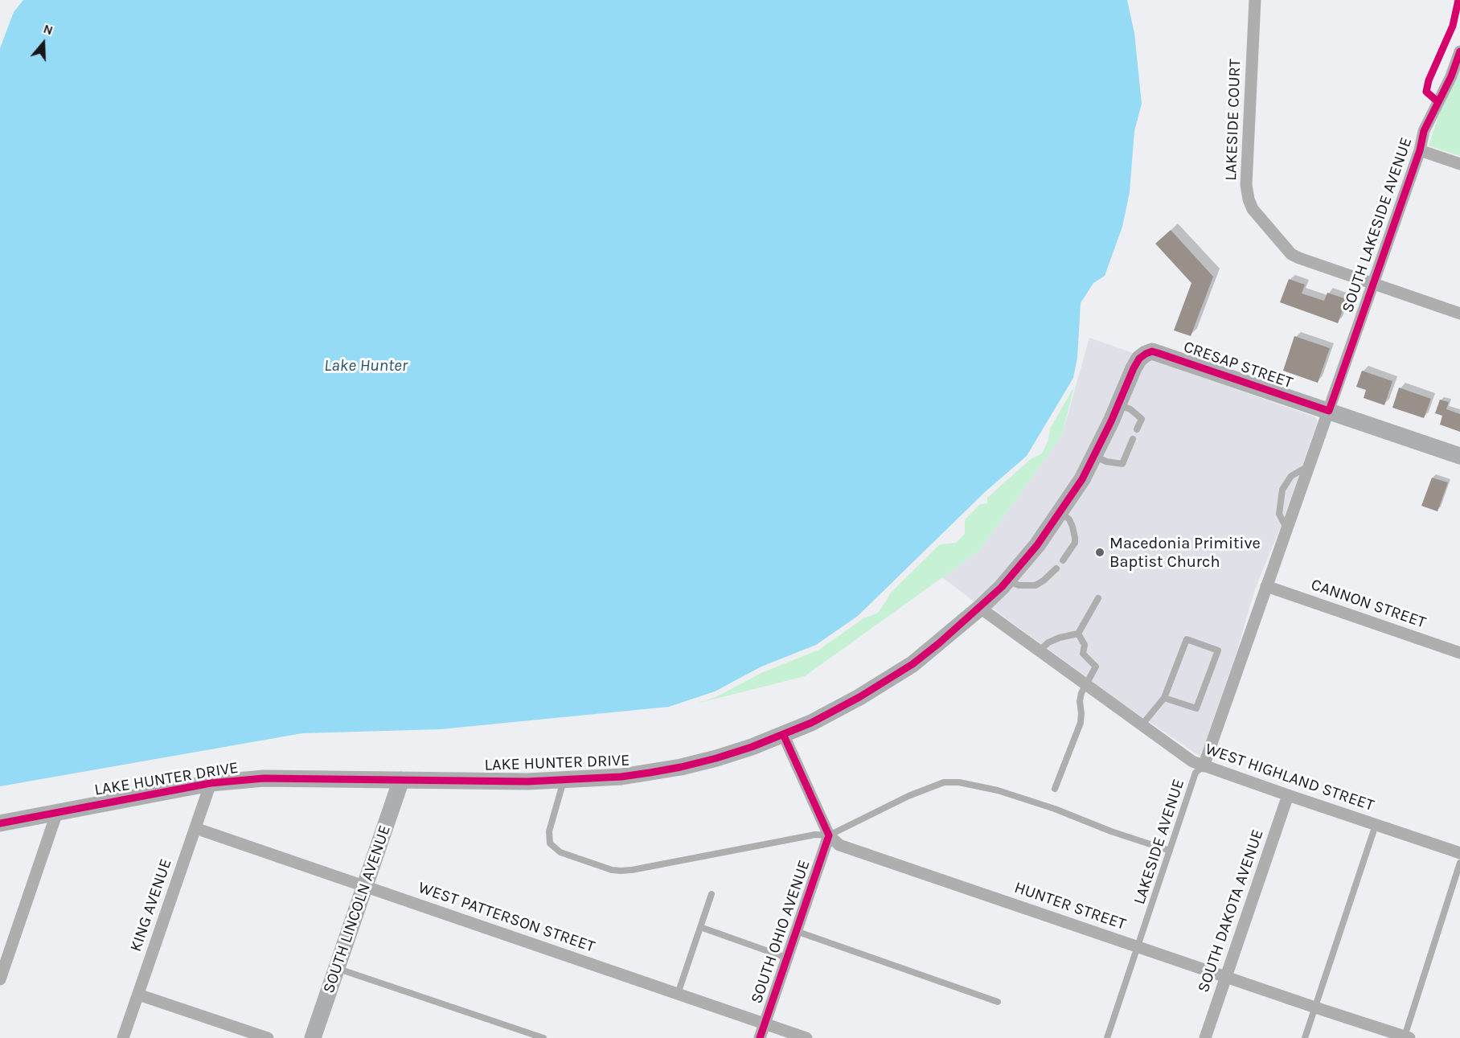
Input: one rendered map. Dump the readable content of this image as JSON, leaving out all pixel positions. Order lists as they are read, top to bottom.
{
  "streets": {
    "street": [
      "LAKESIDE COURT",
      "SOUTH LAKESIDE AVENUE",
      "CRESAP STREET",
      "CANNON STREET",
      "LAKE HUNTER DRIVE",
      "WEST HIGHLAND STREET",
      "KING AVENUE",
      "HUNTER STREET",
      "SOUTH LINCOLN AVENUE",
      "SOUTH DAKOTA AVENUE",
      "WEST PATTERSON STREET",
      "SOUTH OHIO AVENUE"
    ],
    "lane": ["LAKESIDE AVENUE"]
  },
  "crossings": [
    ["LAKESIDE COURT", "SOUTH LAKESIDE AVENUE"],
    ["SOUTH LAKESIDE AVENUE", "CRESAP STREET"],
    ["SOUTH LAKESIDE AVENUE", "CANNON STREET"],
    ["SOUTH LAKESIDE AVENUE", "WEST HIGHLAND STREET"],
    ["SOUTH LAKESIDE AVENUE", "LAKESIDE AVENUE"],
    ["CRESAP STREET", "LAKE HUNTER DRIVE"],
    ["LAKE HUNTER DRIVE", "WEST HIGHLAND STREET"],
    ["LAKE HUNTER DRIVE", "KING AVENUE"],
    ["LAKE HUNTER DRIVE", "SOUTH LINCOLN AVENUE"],
    ["WEST HIGHLAND STREET", "LAKESIDE AVENUE"],
    ["WEST HIGHLAND STREET", "SOUTH DAKOTA AVENUE"],
    ["LAKESIDE AVENUE", "HUNTER STREET"],
    ["KING AVENUE", "WEST PATTERSON STREET"],
    ["HUNTER STREET", "SOUTH DAKOTA AVENUE"],
    ["HUNTER STREET", "SOUTH OHIO AVENUE"],
    ["SOUTH LINCOLN AVENUE", "WEST PATTERSON STREET"],
    ["WEST PATTERSON STREET", "SOUTH OHIO AVENUE"]
  ],
  "water": ["Lake Hunter"],
  "places": ["Macedonia Primitive Baptist Church"],
  "north": "top"
}
